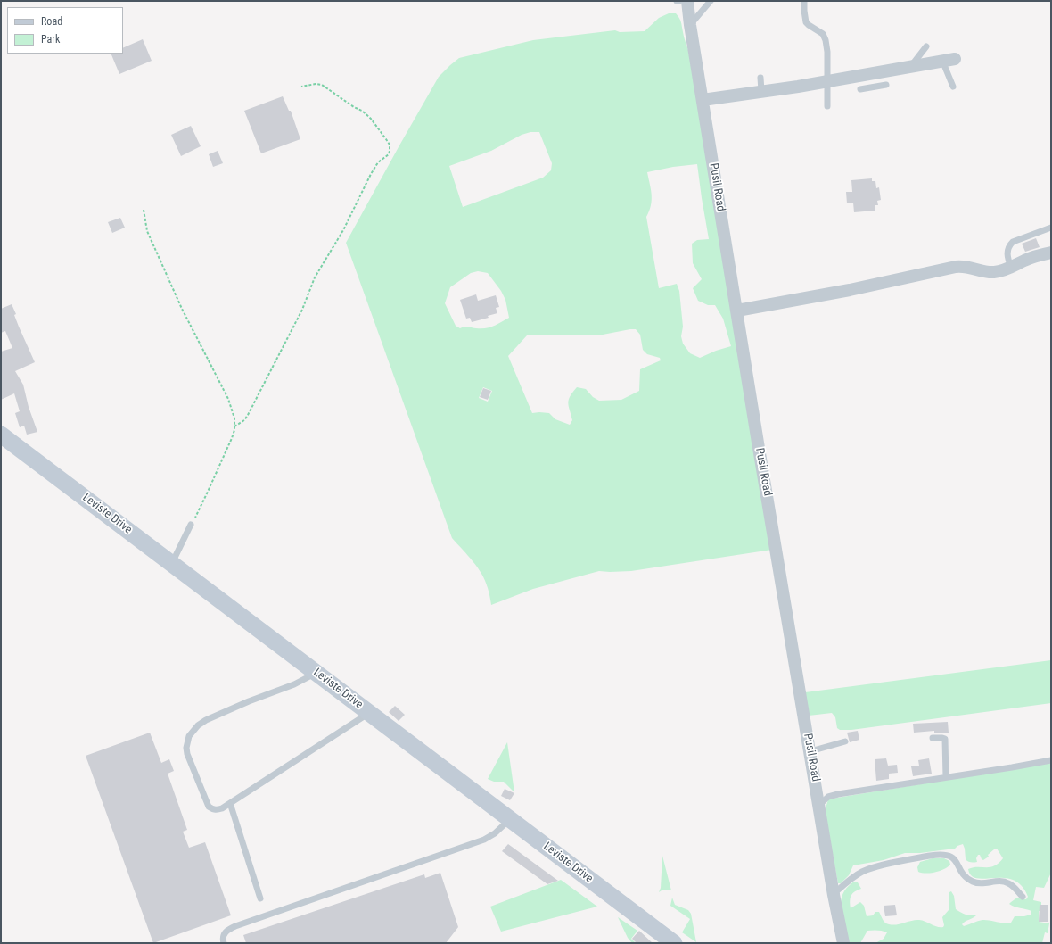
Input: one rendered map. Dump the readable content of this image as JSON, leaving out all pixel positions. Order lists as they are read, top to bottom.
{
  "streets": {
    "main road": ["Leviste Drive"],
    "street": ["Pusil Road"]
  },
  "legend": ["Road", "Park"]
}
